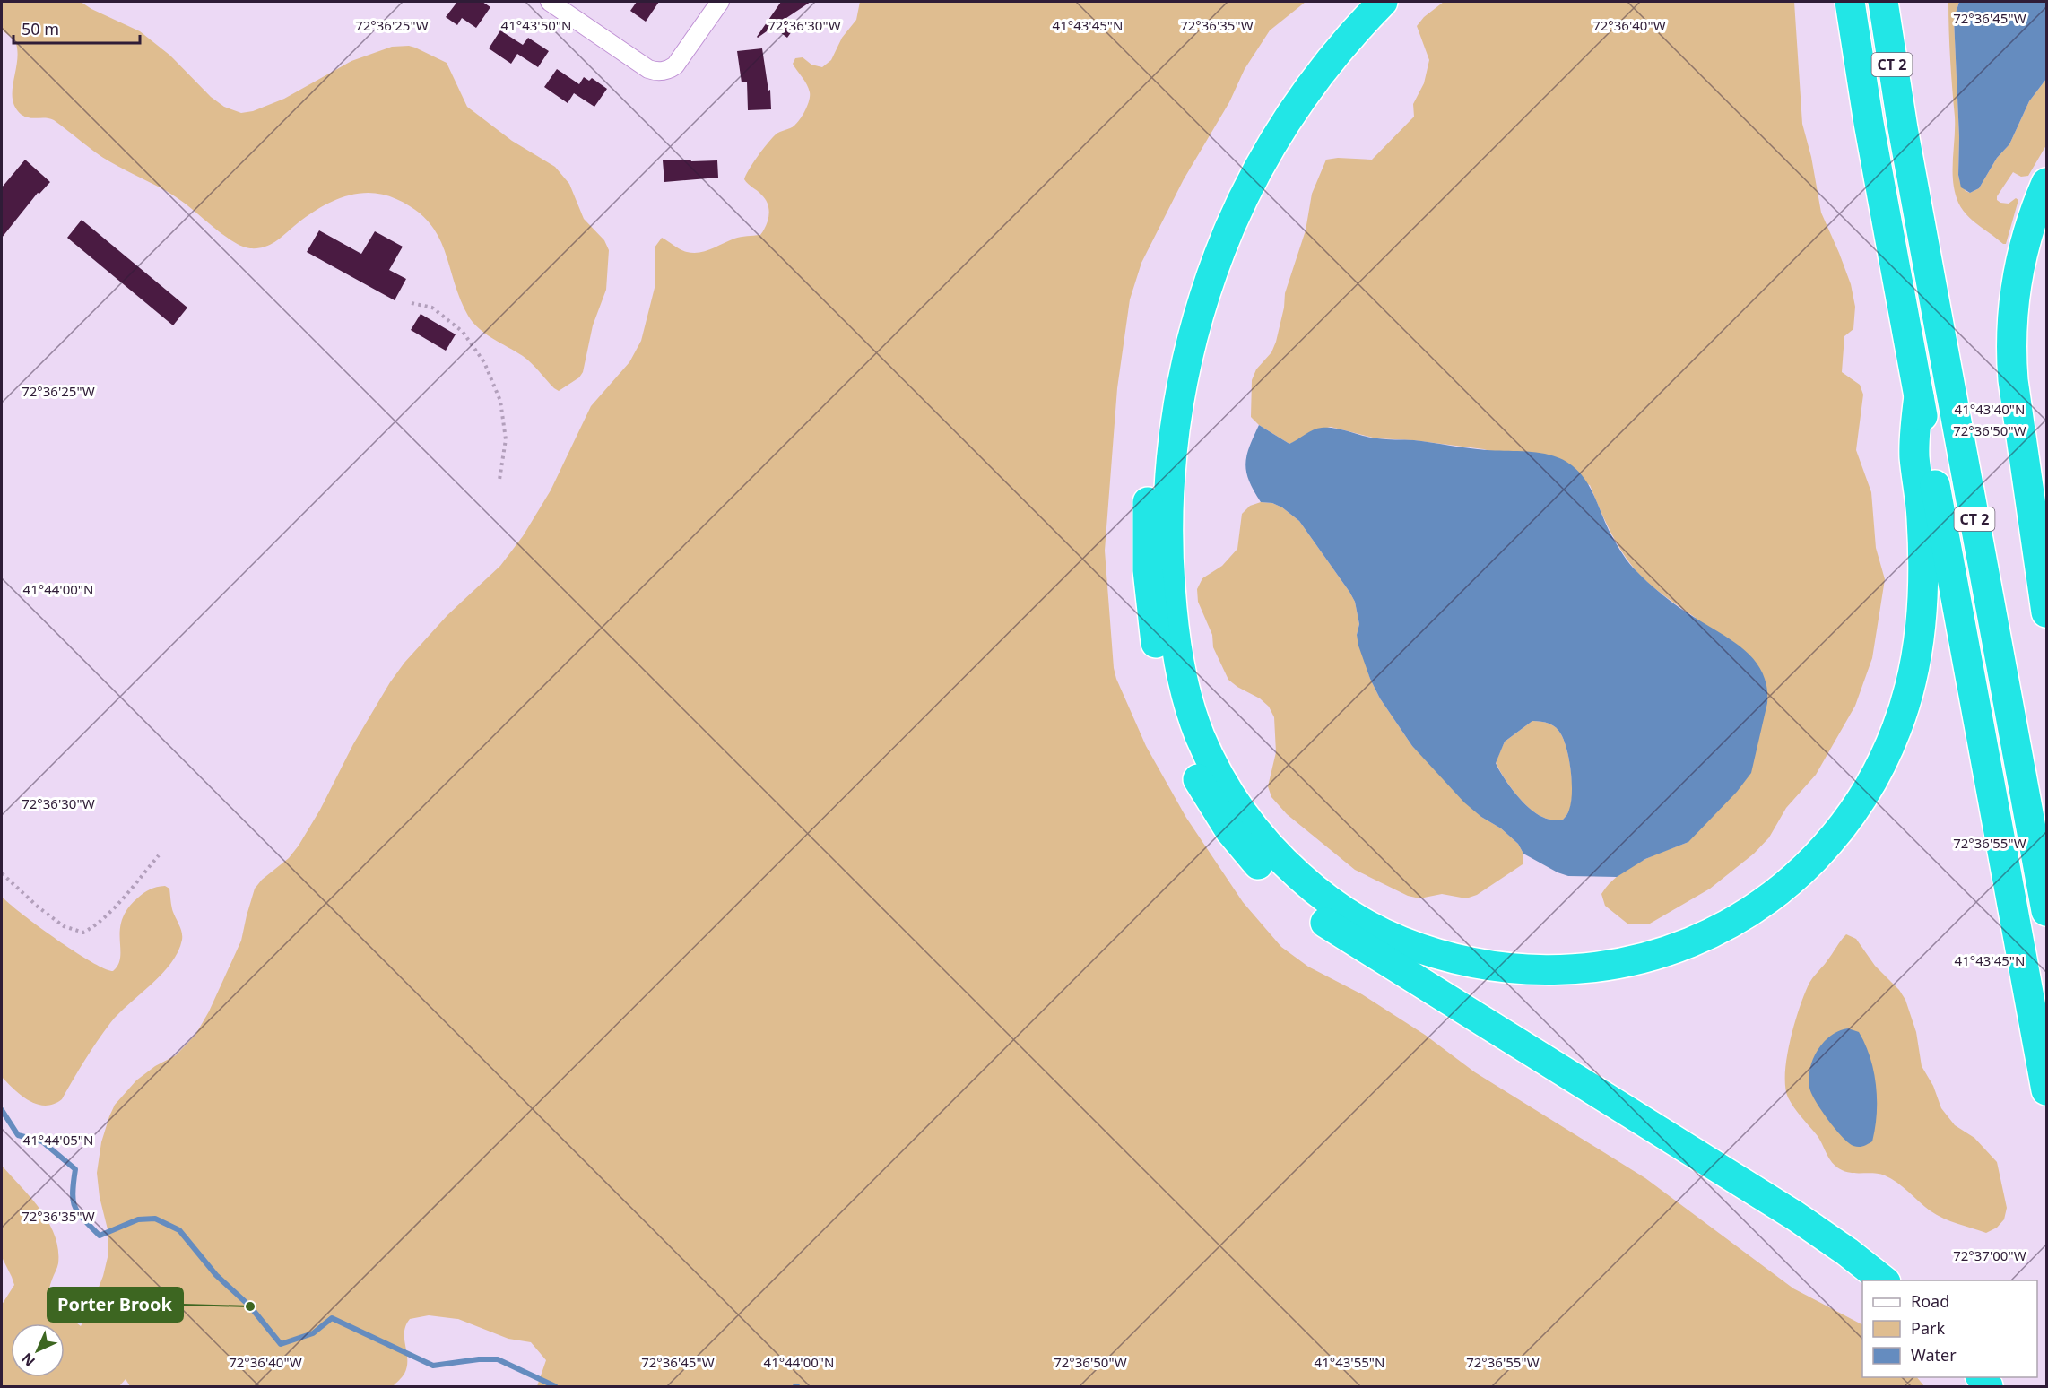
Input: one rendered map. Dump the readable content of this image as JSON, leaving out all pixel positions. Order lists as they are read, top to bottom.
{
  "streets": {
    "highway": ["CT 2"]
  },
  "places": ["Porter Brook"],
  "legend": ["Road", "Park", "Water"],
  "scale_bar": "50 m",
  "north": "bottom left",
  "coordinates": [
    "72°36'45\"W",
    "72°36'25\"W",
    "41°43'50\"N",
    "72°36'30\"W",
    "41°43'45\"N",
    "72°36'35\"W",
    "72°36'40\"W",
    "41°43'40\"N",
    "72°36'50\"W",
    "41°44'00\"N",
    "72°36'55\"W",
    "41°44'05\"N",
    "72°37'00\"W",
    "41°43'55\"N"
  ]
}
